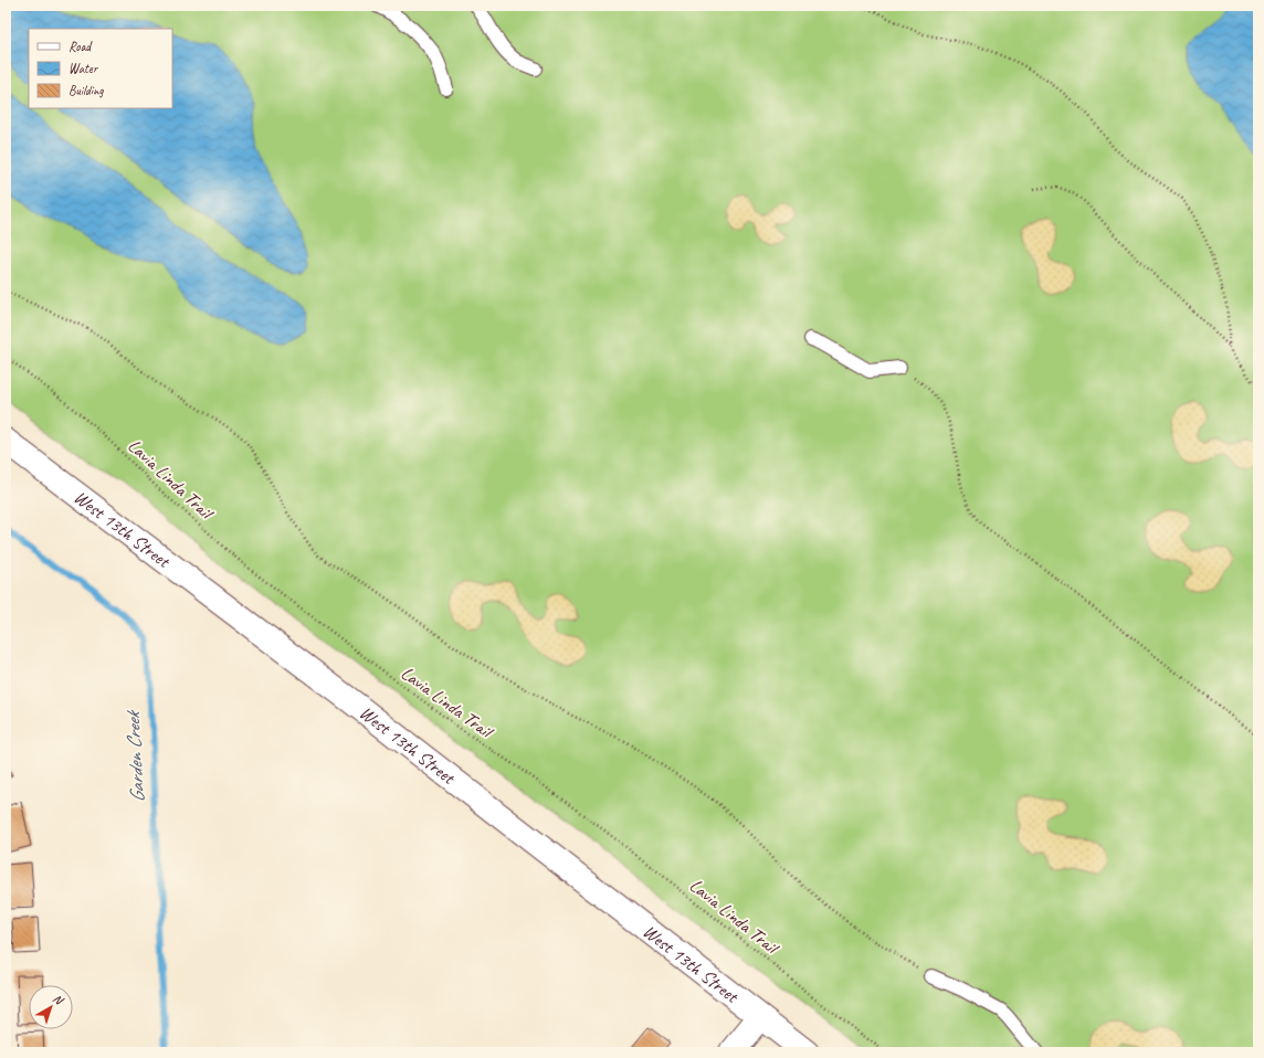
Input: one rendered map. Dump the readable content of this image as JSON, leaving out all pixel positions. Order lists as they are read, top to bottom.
{
  "streets": {
    "main road": ["West 13th Street"],
    "path": ["Lavia Linda Trail"]
  },
  "water": ["Garden Creek"],
  "legend": ["Road", "Water", "Building"],
  "north": "top right"
}
